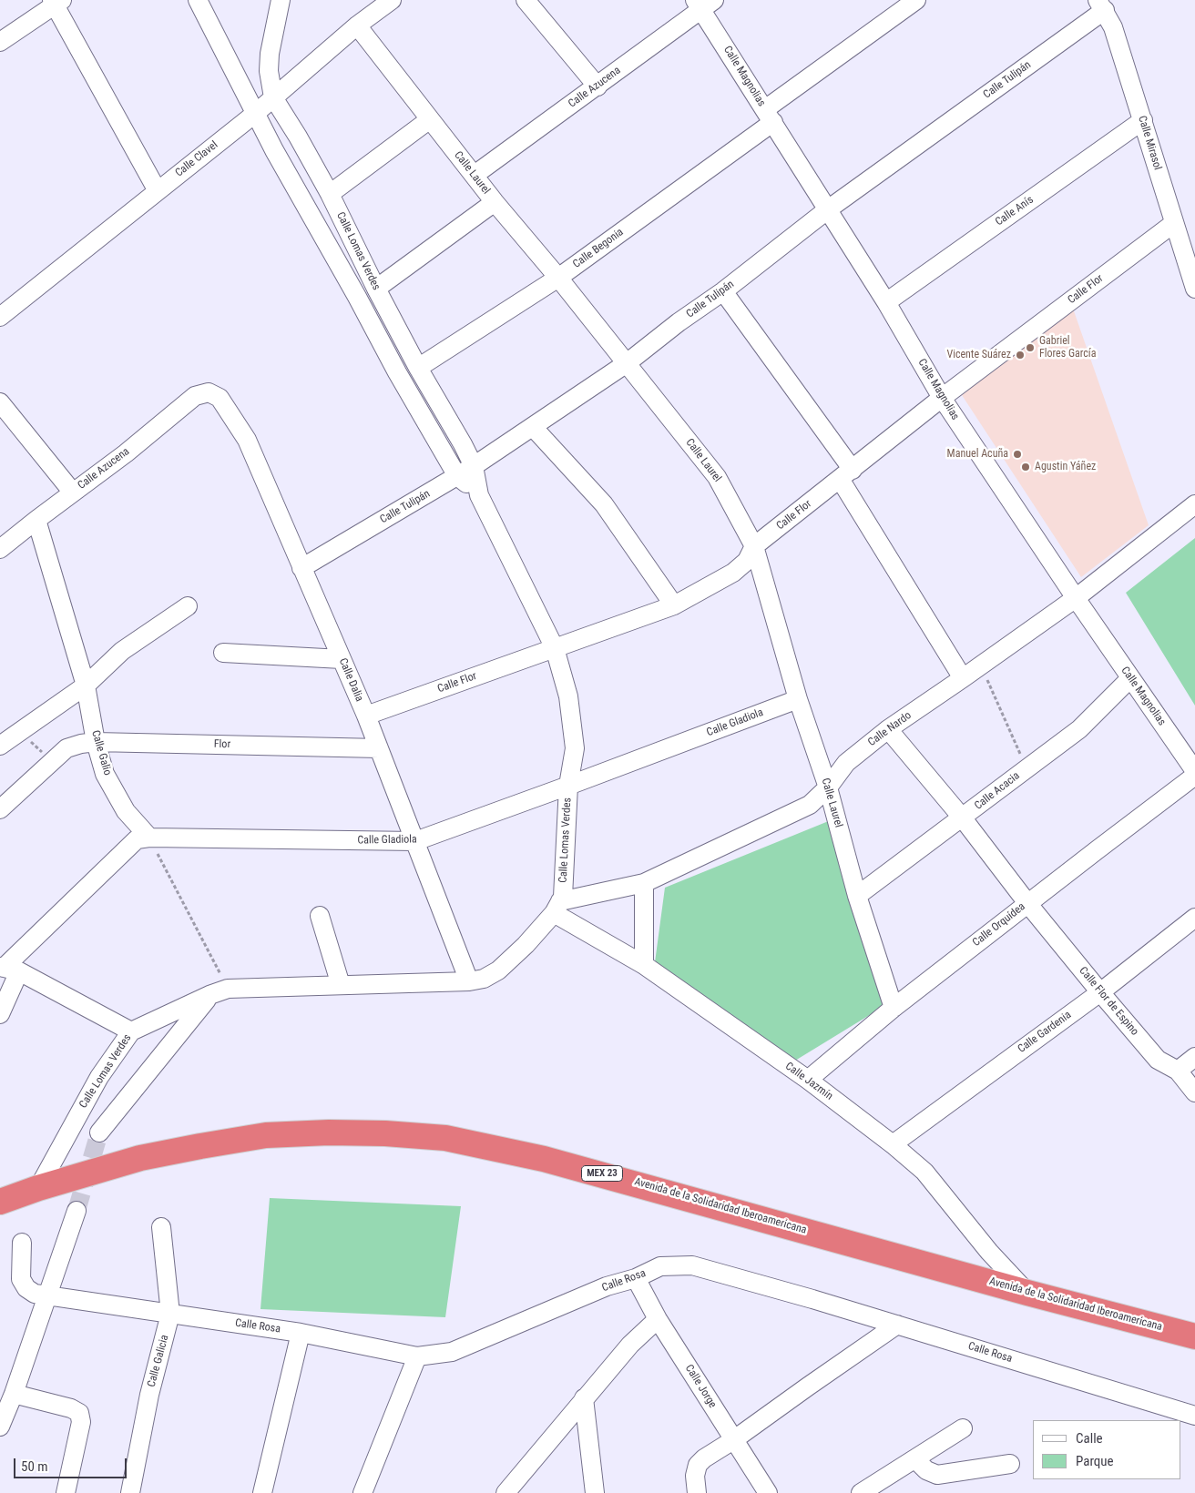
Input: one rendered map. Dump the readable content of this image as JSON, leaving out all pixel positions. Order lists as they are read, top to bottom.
{
  "streets": {
    "highway": ["MEX 23", "Avenida de la Solidaridad Iberoamericana"],
    "street": [
      "Calle Magnolias",
      "Calle Tulipán",
      "Calle Azucena",
      "Calle Mirasol",
      "Calle Clavel",
      "Calle Laurel",
      "Calle Anís",
      "Calle Begonia",
      "Calle Lomas Verdes",
      "Calle Flor",
      "Calle Dalia",
      "Calle Gladiola",
      "Calle Nardo",
      "Flor",
      "Calle Galio",
      "Calle Acacia",
      "Calle Orquídea",
      "Calle Flor de Espino",
      "Calle Gardenia",
      "Calle Jazmín",
      "Calle Rosa",
      "Calle Galicia",
      "Calle Jorge"
    ]
  },
  "crossings": [
    ["Calle Magnolias", "Calle Tulipán"],
    ["Calle Magnolias", "Calle Azucena"],
    ["Calle Magnolias", "Calle Anís"],
    ["Calle Magnolias", "Calle Begonia"],
    ["Calle Magnolias", "Calle Flor"],
    ["Calle Magnolias", "Calle Nardo"],
    ["Calle Magnolias", "Calle Acacia"],
    ["Calle Tulipán", "Calle Mirasol"],
    ["Calle Tulipán", "Calle Laurel"],
    ["Calle Tulipán", "Calle Lomas Verdes"],
    ["Calle Tulipán", "Calle Dalia"],
    ["Calle Azucena", "Calle Laurel"],
    ["Calle Azucena", "Calle Dalia"],
    ["Calle Azucena", "Calle Galio"],
    ["Calle Mirasol", "Calle Anís"],
    ["Calle Mirasol", "Calle Flor"],
    ["Calle Clavel", "Calle Laurel"],
    ["Calle Clavel", "Calle Lomas Verdes"],
    ["Calle Laurel", "Calle Begonia"],
    ["Calle Laurel", "Calle Flor"],
    ["Calle Laurel", "Calle Gladiola"],
    ["Calle Laurel", "Calle Nardo"],
    ["Calle Laurel", "Calle Acacia"],
    ["Calle Laurel", "Calle Orquídea"],
    ["Calle Begonia", "Calle Lomas Verdes"],
    ["Calle Lomas Verdes", "Calle Flor"],
    ["Calle Lomas Verdes", "Calle Dalia"],
    ["Calle Lomas Verdes", "Calle Gladiola"],
    ["Calle Lomas Verdes", "Calle Nardo"],
    ["Calle Lomas Verdes", "Calle Jazmín"],
    ["Calle Lomas Verdes", "Avenida de la Solidaridad Iberoamericana"],
    ["Calle Flor", "Calle Dalia"],
    ["Calle Dalia", "Calle Gladiola"],
    ["Calle Dalia", "Flor"],
    ["Calle Gladiola", "Calle Galio"],
    ["Calle Nardo", "Calle Flor de Espino"],
    ["Calle Nardo", "Calle Jazmín"],
    ["Flor", "Calle Galio"],
    ["Calle Acacia", "Calle Flor de Espino"],
    ["Calle Orquídea", "Calle Flor de Espino"],
    ["Calle Orquídea", "Calle Jazmín"],
    ["Calle Flor de Espino", "Calle Gardenia"],
    ["Calle Gardenia", "Calle Jazmín"],
    ["Calle Jazmín", "Avenida de la Solidaridad Iberoamericana"],
    ["Calle Rosa", "Calle Galicia"],
    ["Calle Rosa", "Calle Jorge"]
  ],
  "places": [
    "Gabriel Flores García",
    "Vicente Suárez",
    "Manuel Acuña",
    "Agustin Yáñez"
  ],
  "legend": ["Calle", "Parque"],
  "scale_bar": "50 m"
}
